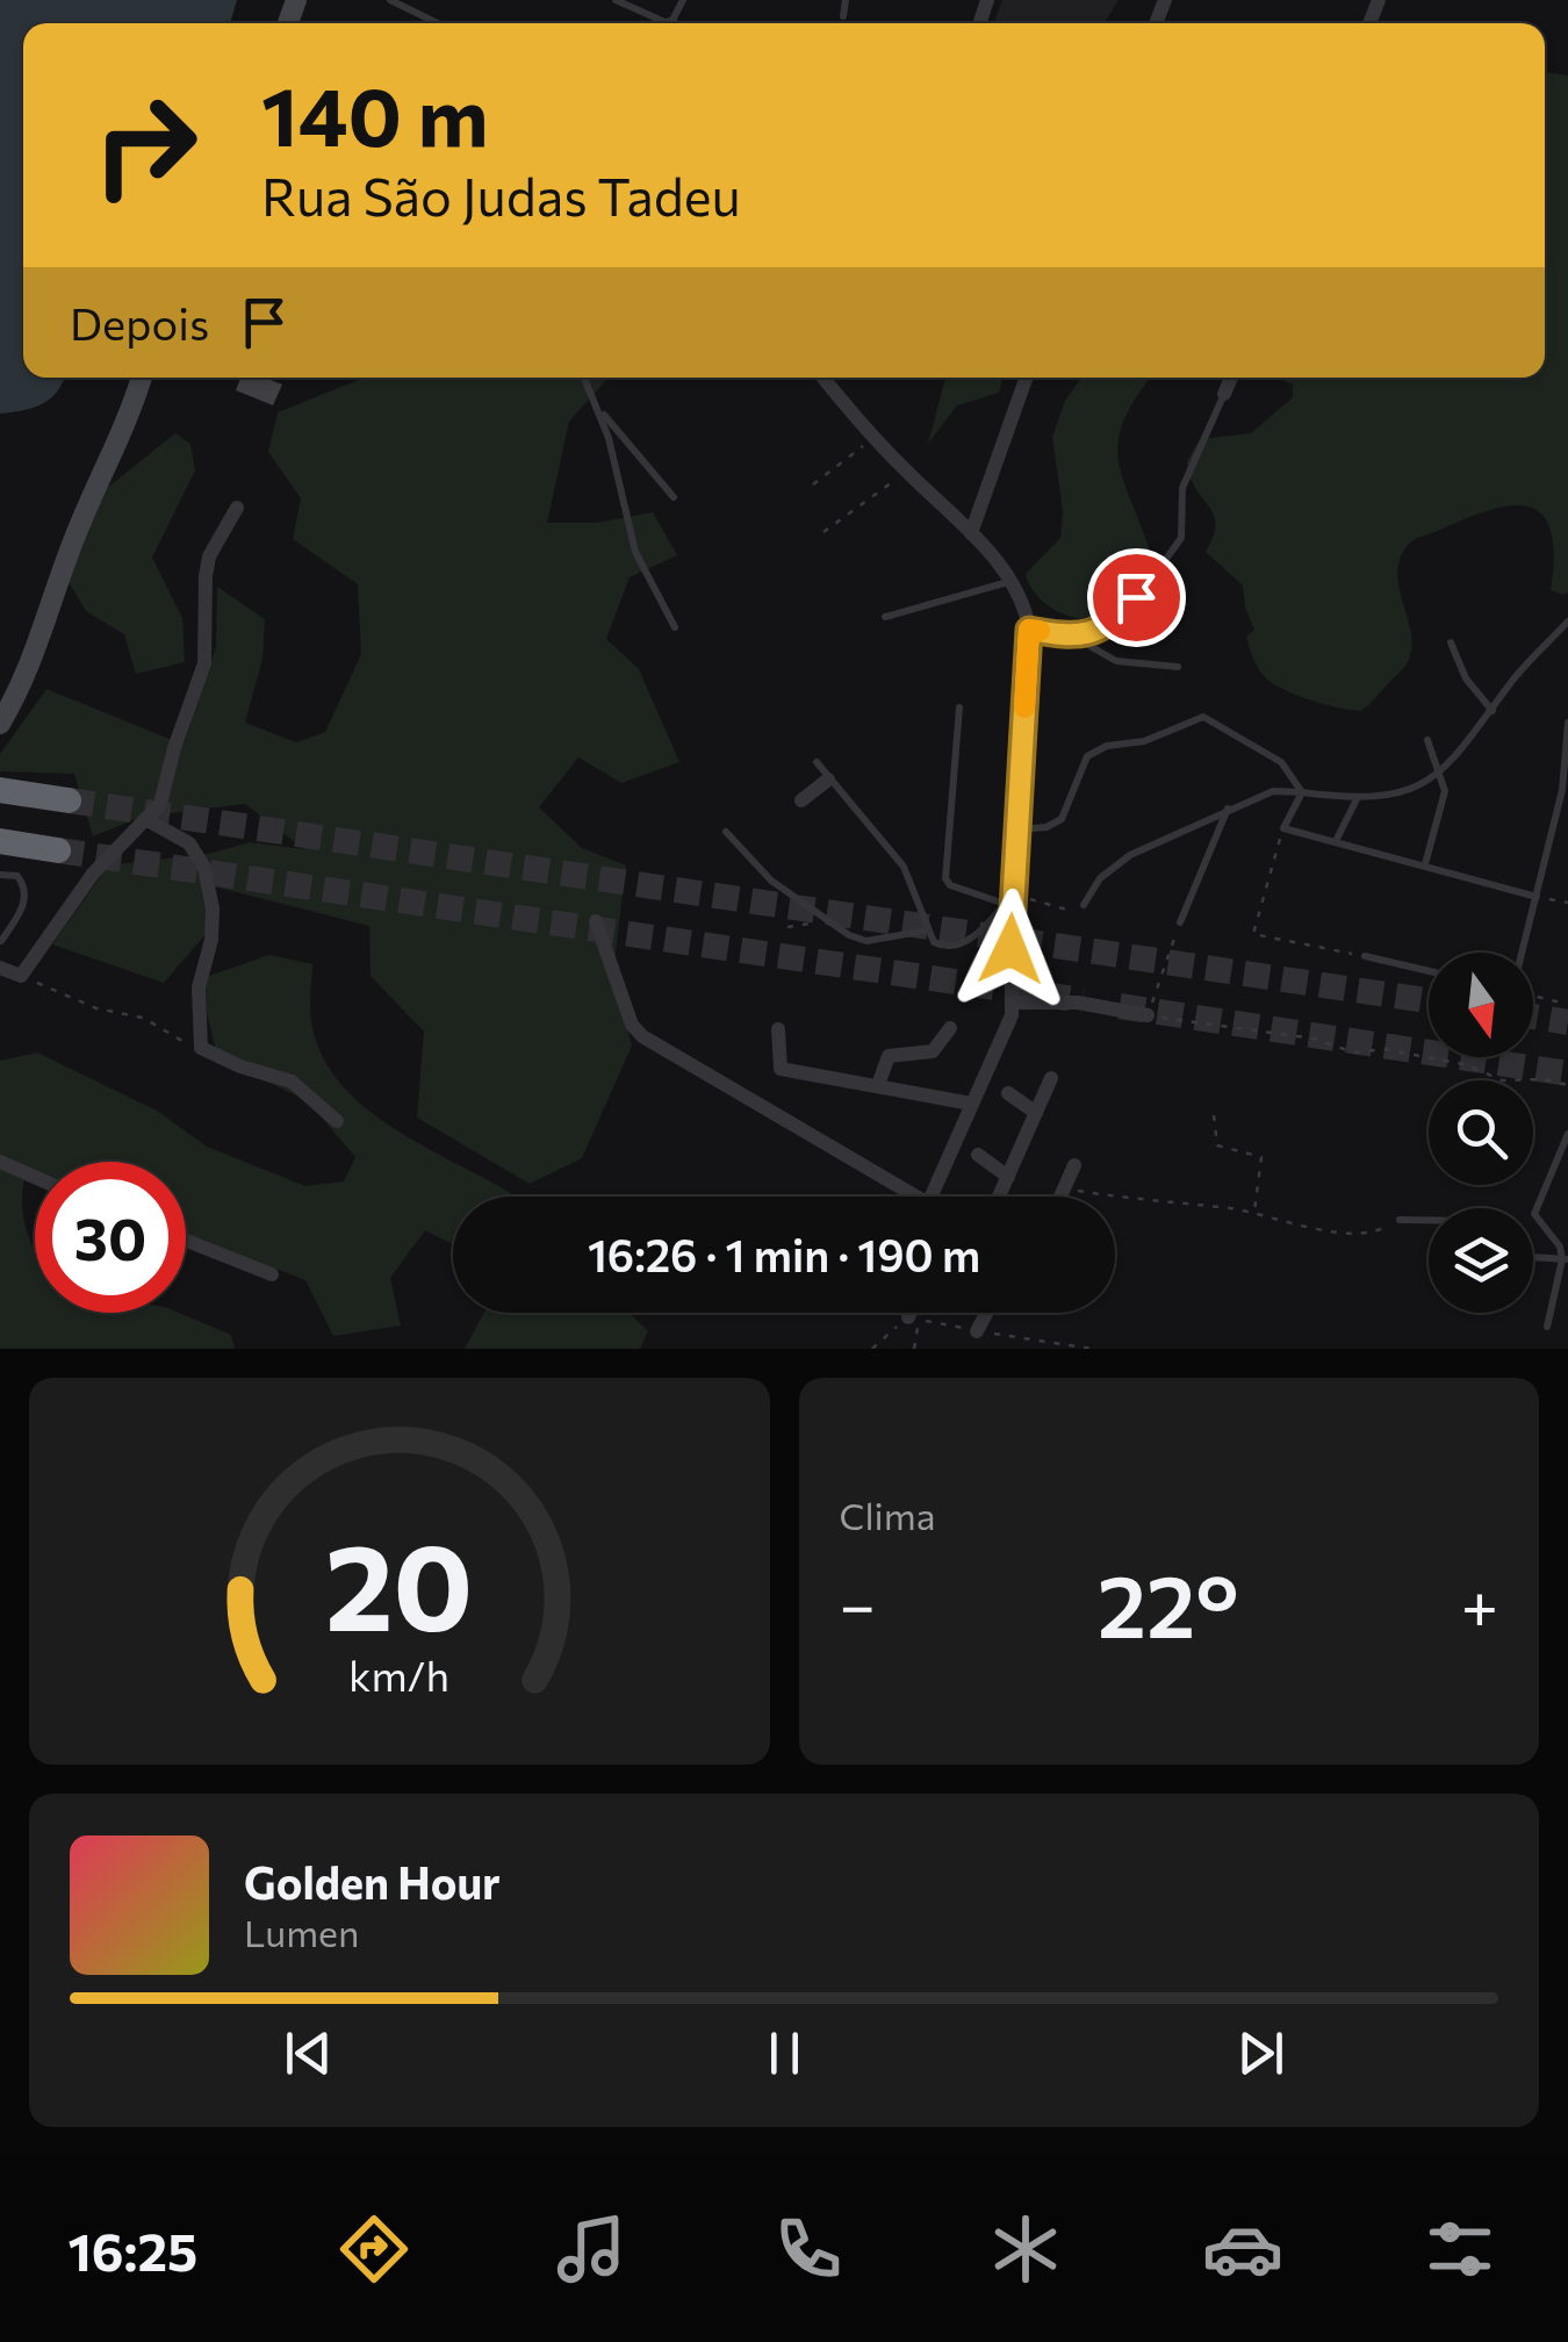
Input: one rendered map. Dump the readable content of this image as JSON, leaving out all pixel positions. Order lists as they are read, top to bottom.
{
  "north": "bottom",
  "page": {
    "turn": ["140 m", "Rua São Judas Tadeu"],
    "then": "Depois",
    "limit": "30",
    "trip": "16:26 · 1 min · 190 m",
    "tile": "Clima",
    "heat": ["−", "22°", "+"],
    "song": ["Golden Hour", "Lumen"],
    "tabs": "16:25",
    "gauge": ["20", "km/h"]
  }
}
